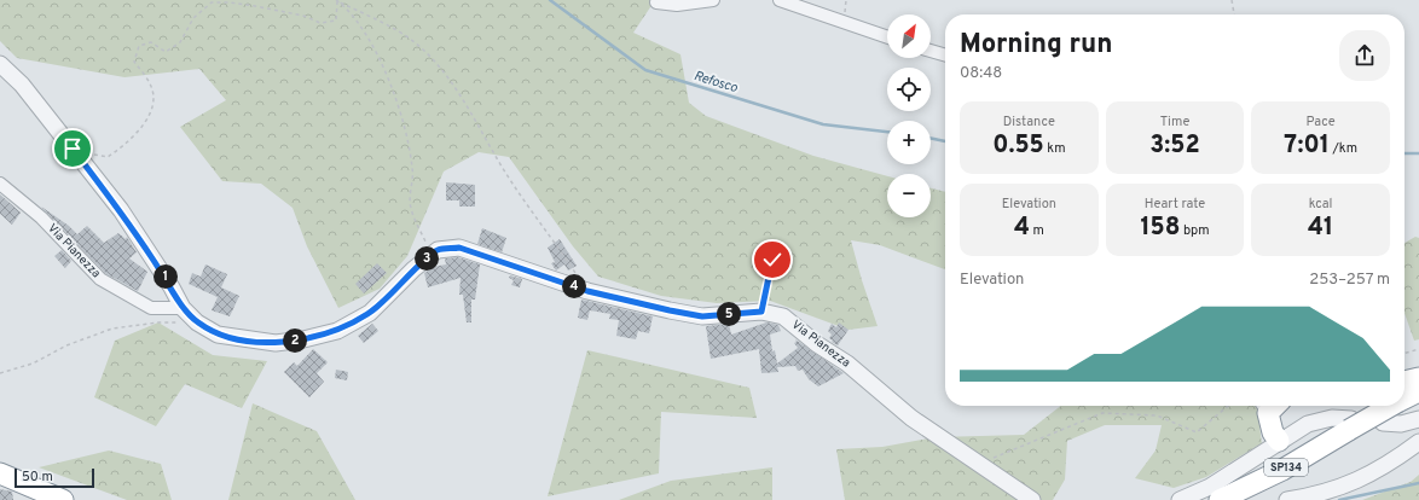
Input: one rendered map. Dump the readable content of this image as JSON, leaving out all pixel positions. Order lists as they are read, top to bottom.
{
  "streets": {
    "highway": ["SP134"],
    "street": ["Via Pianezza"]
  },
  "water": ["Refosco"],
  "scale_bar": "50 m",
  "north": "top right",
  "page": {
    "map_buttons": ["+", "−"],
    "heading": ["Morning run", "08:48"],
    "stats": [
      ["Distance", "0.55 km"],
      ["Time", "3:52"],
      ["Pace", "7:01 /km"],
      ["Elevation", "4 m"],
      ["Heart rate", "158 bpm"],
      ["kcal", "41"]
    ],
    "pins": [
      "3",
      "1",
      "4",
      "5",
      "2"
    ],
    "chart": ["Elevation", "253–257 m"],
    "scale": "50 m"
  }
}
